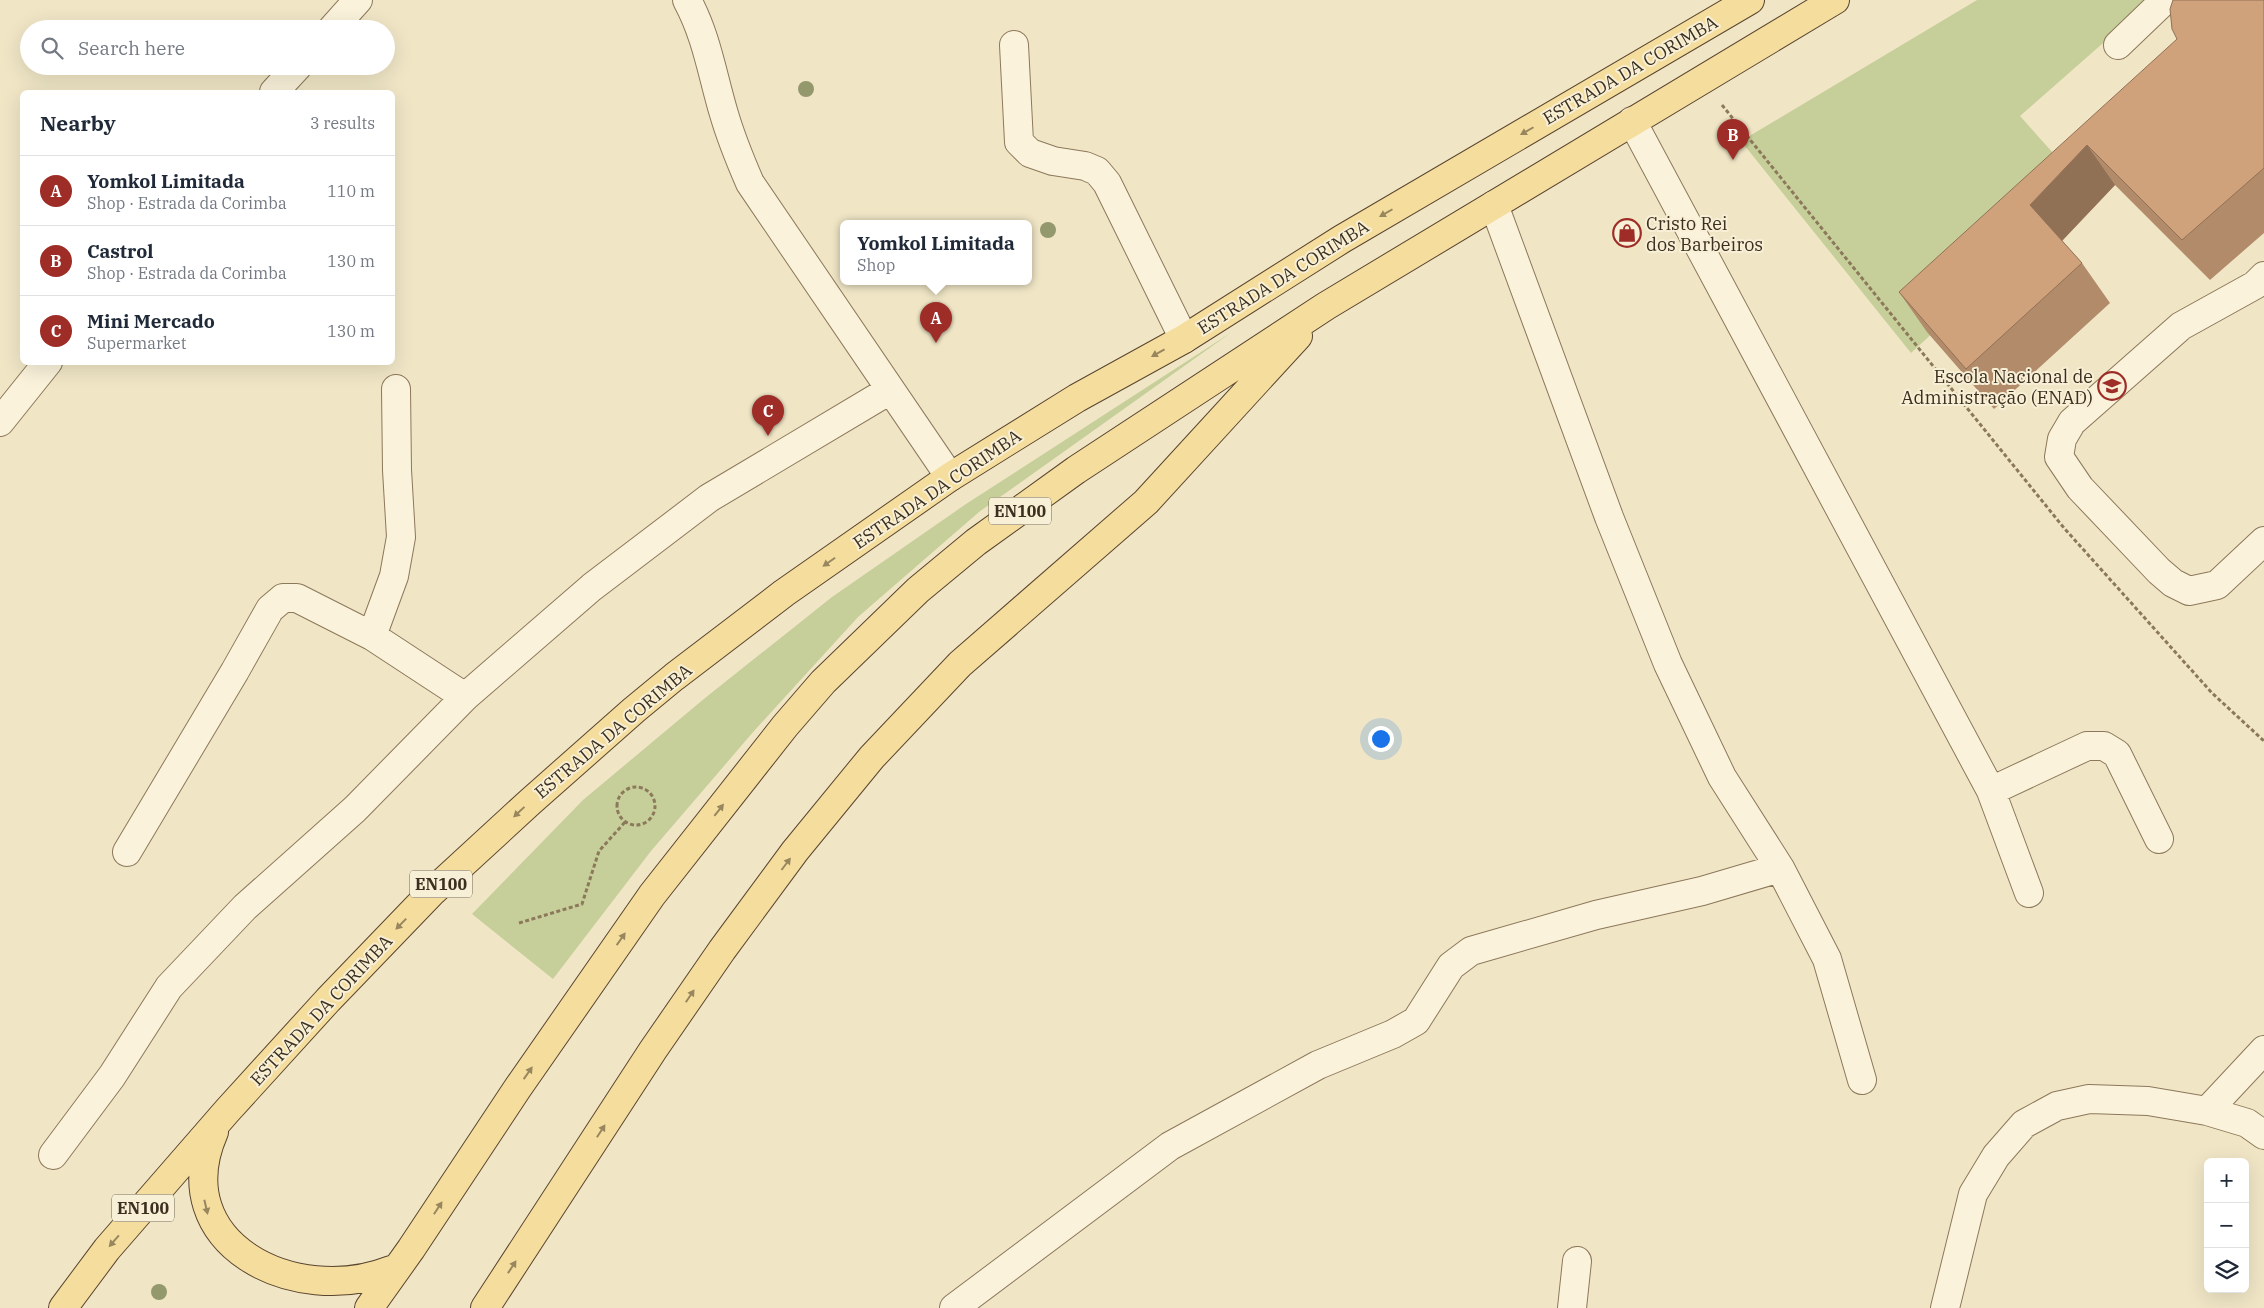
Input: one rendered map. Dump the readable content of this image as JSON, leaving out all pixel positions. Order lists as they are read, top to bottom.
{
  "streets": {
    "main road": ["ESTRADA DA CORIMBA", "EN100"]
  },
  "crossings": [
    ["ESTRADA DA CORIMBA", "EN100"]
  ],
  "places": {
    "shop": ["Cristo Rei dos Barbeiros"],
    "school or university": ["Escola Nacional de Administração (ENAD)"]
  },
  "page": {
    "search": "Search here",
    "heading": ["Nearby", "3 results"],
    "pins": ["B", "A", "C"],
    "list": [
      {
        "mark": "A",
        "name": "Yomkol Limitada",
        "note": "Shop · Estrada da Corimba",
        "value": "110 m"
      },
      {
        "mark": "B",
        "name": "Castrol",
        "note": "Shop · Estrada da Corimba",
        "value": "130 m"
      },
      {
        "mark": "C",
        "name": "Mini Mercado",
        "note": "Supermarket",
        "value": "130 m"
      }
    ],
    "popup": ["Yomkol Limitada", "Shop"],
    "map_buttons": ["+", "−"]
  }
}
